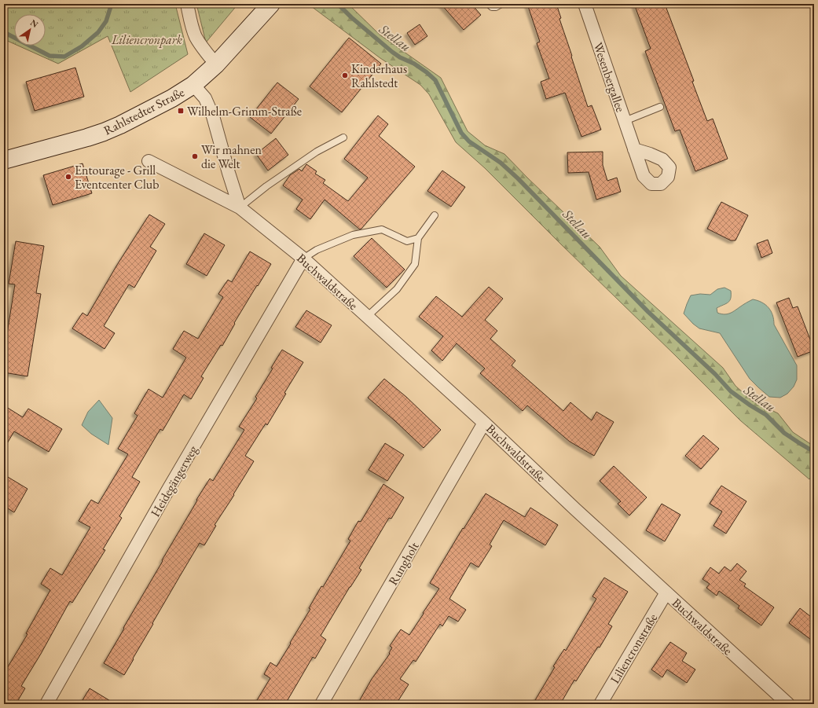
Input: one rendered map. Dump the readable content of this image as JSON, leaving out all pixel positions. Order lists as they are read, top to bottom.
{
  "streets": {
    "main road": ["Rahlstedter Straße"],
    "street": [
      "Wesenbergallee",
      "Buchwaldstraße",
      "Heidegängerweg",
      "Rungholt",
      "Liliencronstraße"
    ]
  },
  "crossings": [
    ["Buchwaldstraße", "Heidegängerweg"],
    ["Buchwaldstraße", "Rungholt"],
    ["Buchwaldstraße", "Liliencronstraße"]
  ],
  "water": ["Stellau"],
  "parks": ["Liliencronpark"],
  "places": {
    "other": ["Kinderhaus Rahlstedt", "Wir mahnen die Welt", "Entourage - Grill Eventcenter Club"],
    "transit": ["Wilhelm-Grimm-Straße"]
  },
  "north": "top right"
}
